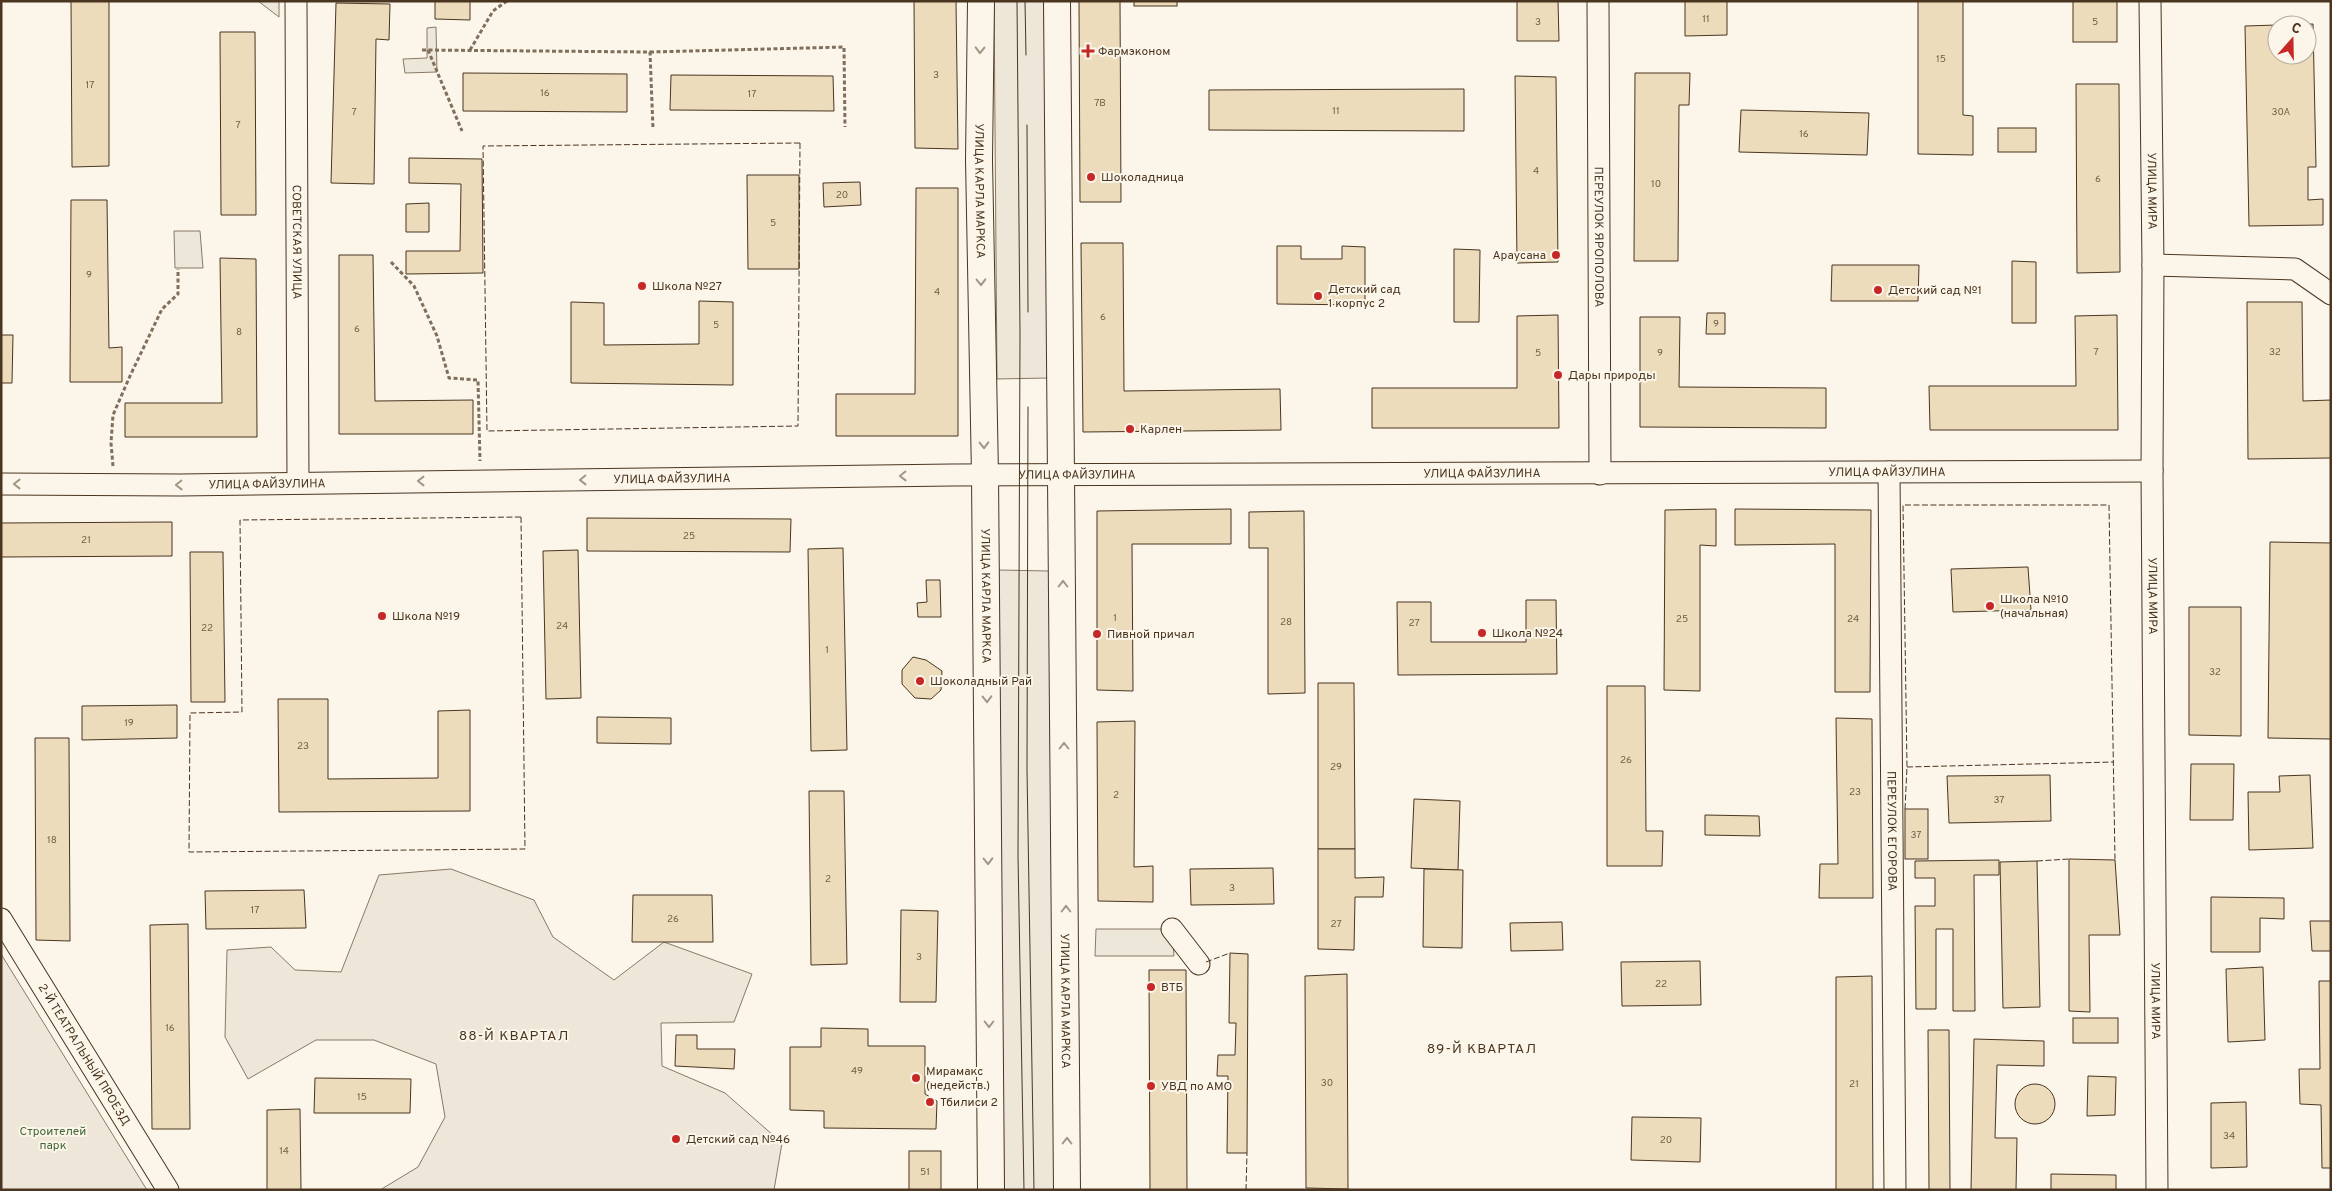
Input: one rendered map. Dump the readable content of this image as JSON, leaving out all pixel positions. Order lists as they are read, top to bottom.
{
  "streets": {
    "main road": ["УЛИЦА КАРЛА МАРКСА"],
    "street": [
      "УЛИЦА МИРА",
      "ПЕРЕУЛОК ЯРОПОЛОВА",
      "СОВЕТСКАЯ УЛИЦА",
      "УЛИЦА ФАЙЗУЛИНА",
      "ПЕРЕУЛОК ЕГОРОВА",
      "2-Й ТЕАТРАЛЬНЫЙ ПРОЕЗД"
    ]
  },
  "crossings": [
    ["УЛИЦА КАРЛА МАРКСА", "УЛИЦА ФАЙЗУЛИНА"],
    ["УЛИЦА МИРА", "УЛИЦА ФАЙЗУЛИНА"],
    ["ПЕРЕУЛОК ЯРОПОЛОВА", "УЛИЦА ФАЙЗУЛИНА"],
    ["СОВЕТСКАЯ УЛИЦА", "УЛИЦА ФАЙЗУЛИНА"],
    ["УЛИЦА ФАЙЗУЛИНА", "ПЕРЕУЛОК ЕГОРОВА"]
  ],
  "one_way": ["УЛИЦА ФАЙЗУЛИНА"],
  "districts": ["88-Й КВАРТАЛ", "89-Й КВАРТАЛ"],
  "parks": ["Строителей парк"],
  "places": {
    "health": ["Фармэконом"],
    "other": [
      "Шоколадница",
      "Араусана",
      "Школа №27",
      "Детский сад №1",
      "Детский сад 1 корпус 2",
      "Дары природы",
      "Карлен",
      "Школа №10 (начальная)",
      "Школа №19",
      "Школа №24",
      "Пивной причал",
      "Шоколадный Рай",
      "ВТБ",
      "Мирамакс (недейств.)",
      "УВД по АМО",
      "Тбилиси 2",
      "Детский сад №46"
    ]
  },
  "house_numbers": [
    "11",
    "3",
    "5",
    "15",
    "3",
    "17",
    "16",
    "17",
    "7В",
    "11",
    "7",
    "30А",
    "7",
    "16",
    "4",
    "6",
    "10",
    "20",
    "5",
    "9",
    "4",
    "6",
    "9",
    "5",
    "6",
    "8",
    "7",
    "32",
    "5",
    "9",
    "25",
    "21",
    "1",
    "25",
    "24",
    "28",
    "27",
    "24",
    "22",
    "1",
    "32",
    "19",
    "23",
    "26",
    "29",
    "23",
    "2",
    "37",
    "37",
    "18",
    "2",
    "3",
    "17",
    "26",
    "27",
    "3",
    "22",
    "16",
    "49",
    "30",
    "21",
    "15",
    "34",
    "20",
    "14",
    "51"
  ],
  "north": "top"
}
